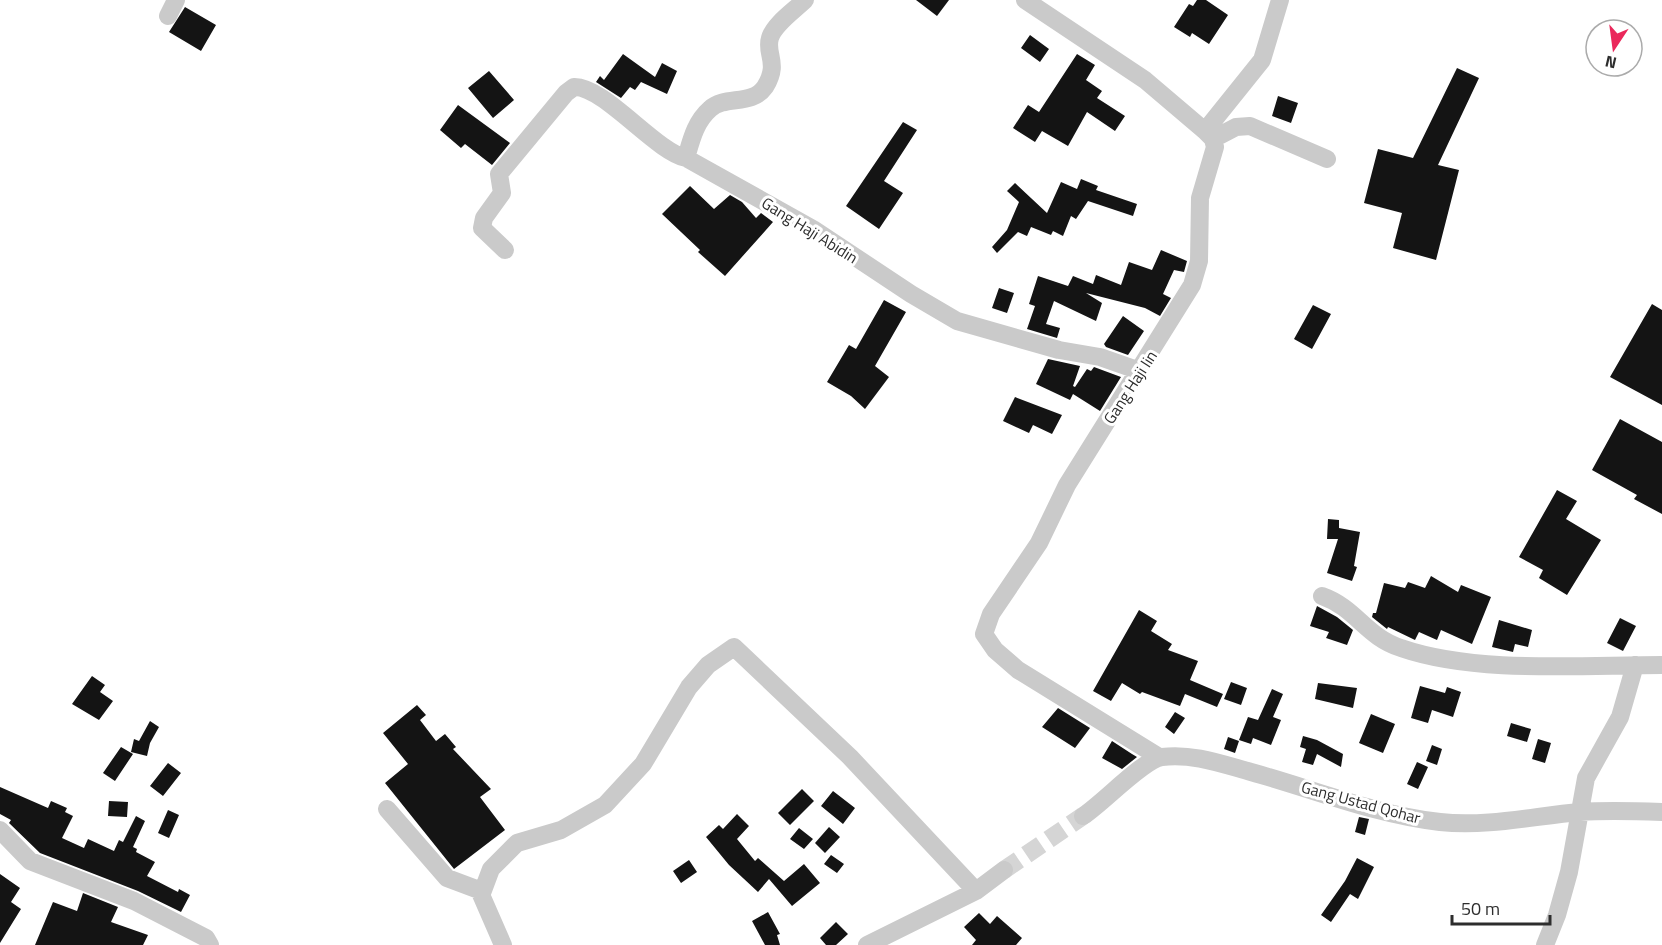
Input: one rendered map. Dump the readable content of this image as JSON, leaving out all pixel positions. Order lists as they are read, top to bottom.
{
  "streets": {
    "street": ["Gang Haji Abidin", "Gang Haji Iin", "Gang Ustad Qohar"]
  },
  "crossings": [
    ["Gang Haji Abidin", "Gang Haji Iin"],
    ["Gang Haji Iin", "Gang Ustad Qohar"]
  ],
  "scale_bar": "50 m",
  "north": "bottom"
}
